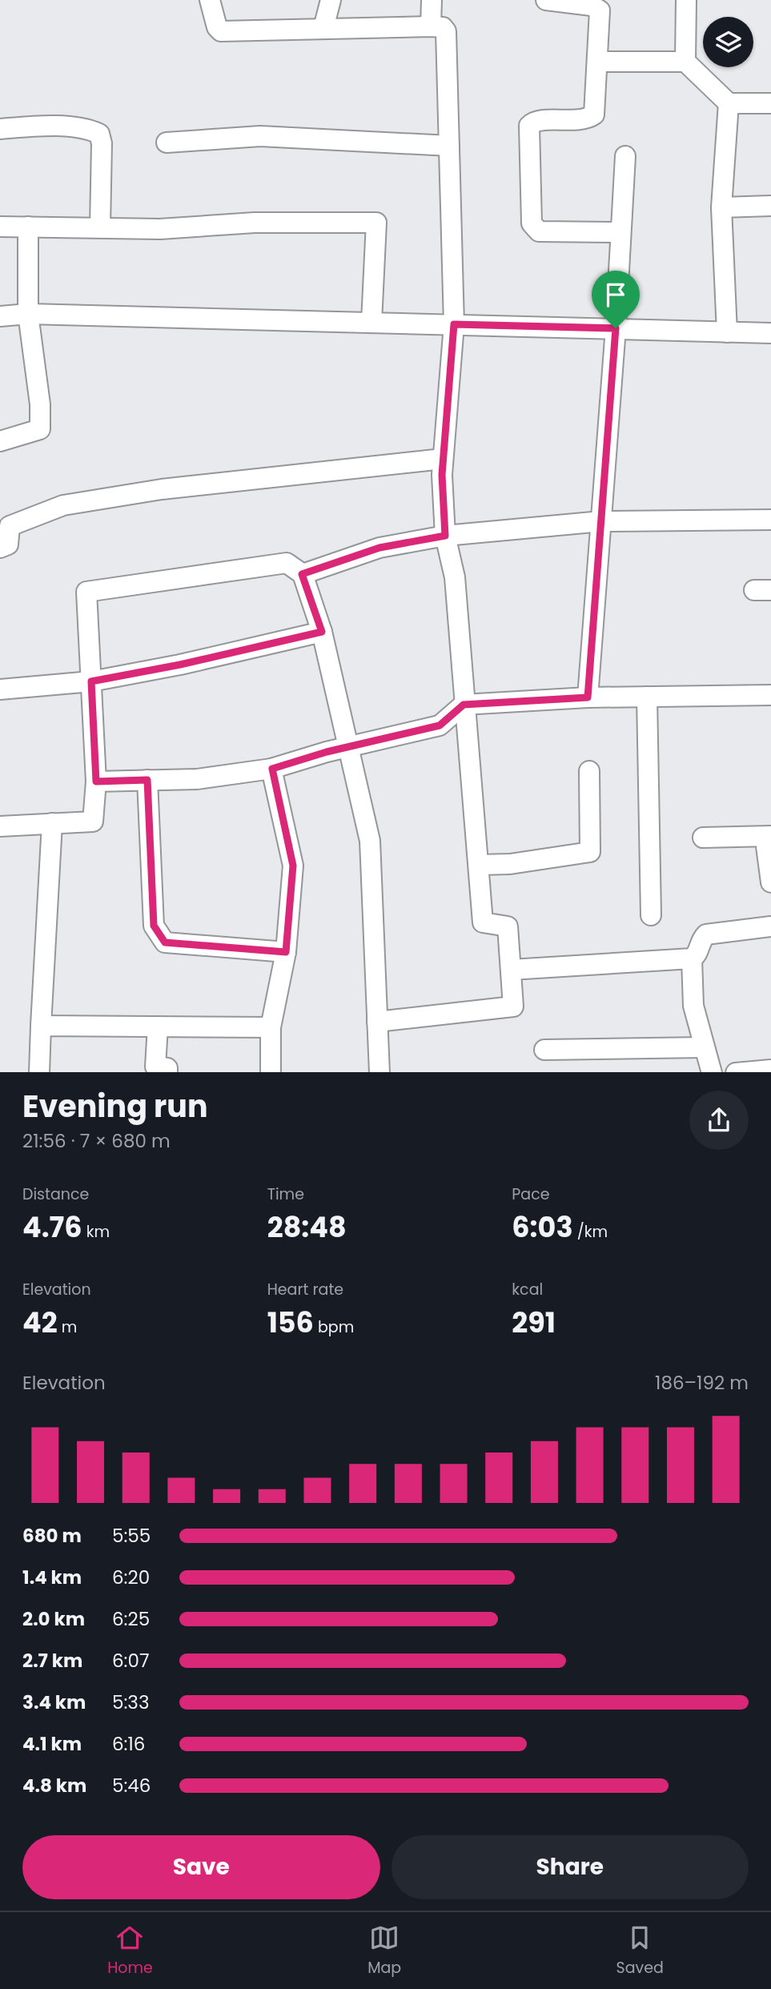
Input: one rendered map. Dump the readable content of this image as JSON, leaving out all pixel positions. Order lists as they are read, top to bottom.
{
  "page": {
    "heading": ["Evening run", "21:56 · 7 × 680 m"],
    "stats": [
      ["Distance", "4.76 km"],
      ["Time", "28:48"],
      ["Pace", "6:03 /km"],
      ["Elevation", "42 m"],
      ["Heart rate", "156 bpm"],
      ["kcal", "291"]
    ],
    "chart": ["Elevation", "186–192 m"],
    "list": [
      {
        "name": "680 m",
        "note": "5:55"
      },
      {
        "name": "1.4 km",
        "note": "6:20"
      },
      {
        "name": "2.0 km",
        "note": "6:25"
      },
      {
        "name": "2.7 km",
        "note": "6:07"
      },
      {
        "name": "3.4 km",
        "note": "5:33"
      },
      {
        "name": "4.1 km",
        "note": "6:16"
      },
      {
        "name": "4.8 km",
        "note": "5:46"
      }
    ],
    "buttons": ["Save", "Share"],
    "tabs": ["Home", "Map", "Saved"]
  }
}
